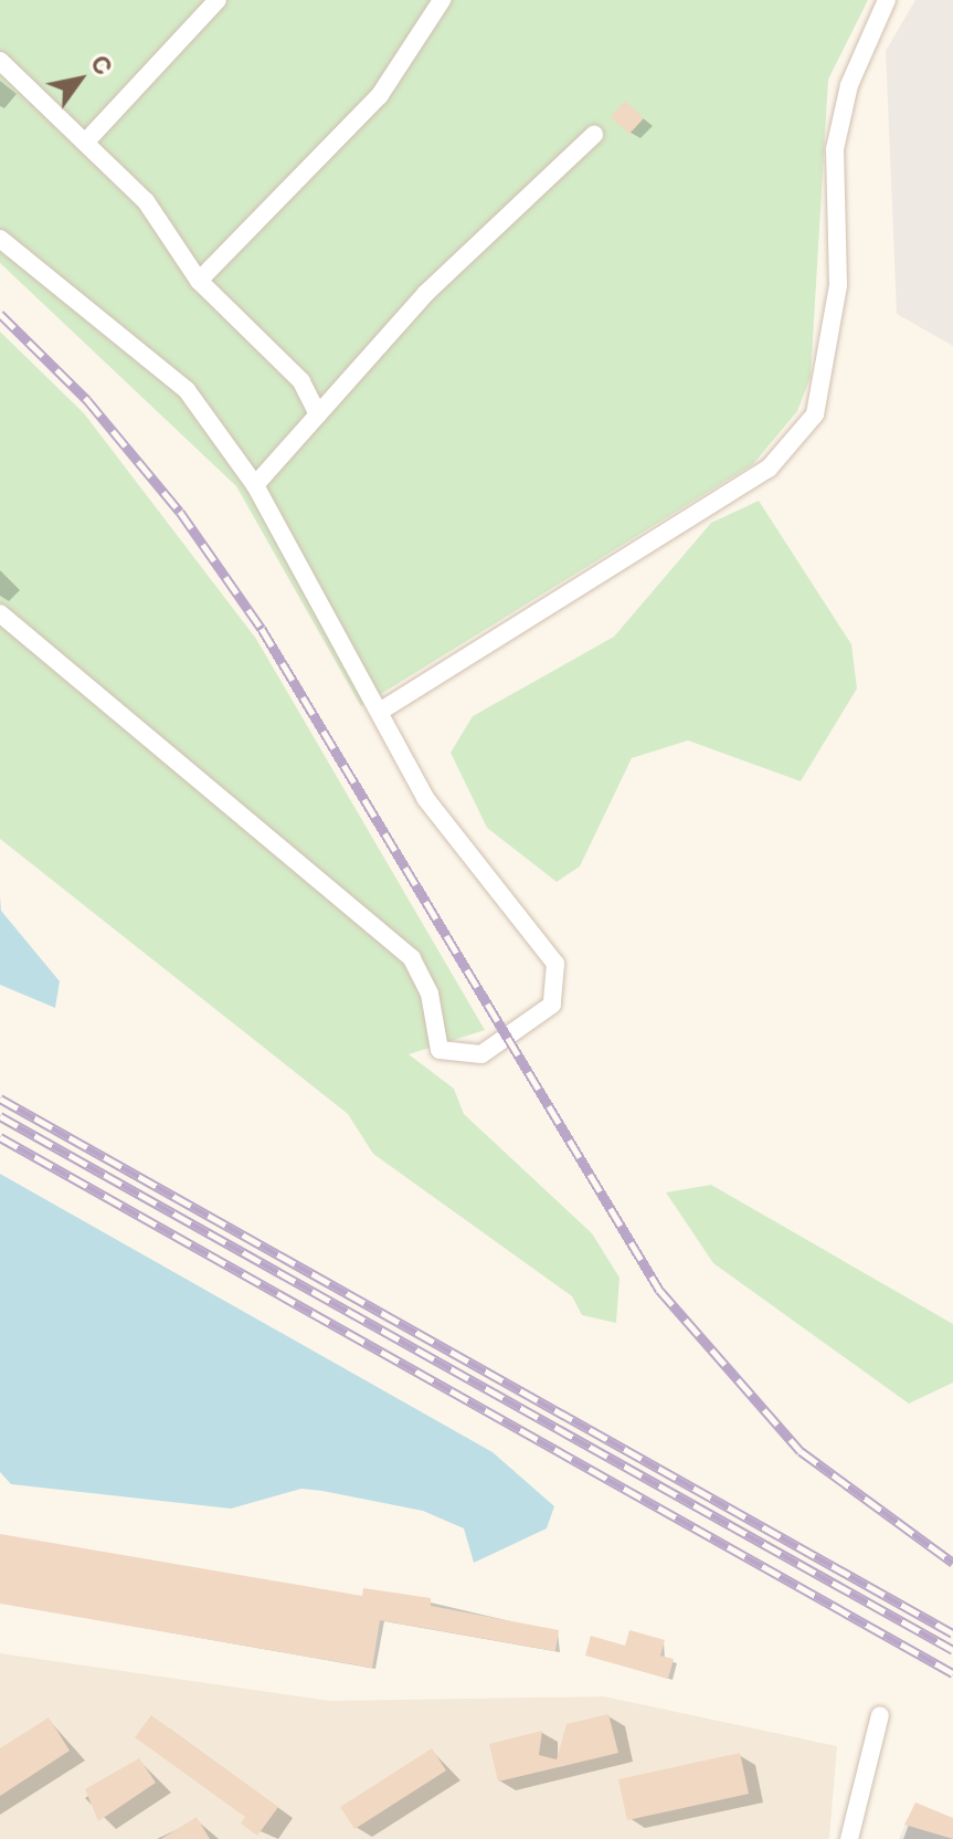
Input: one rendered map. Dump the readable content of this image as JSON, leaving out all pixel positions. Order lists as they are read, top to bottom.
{
  "north": "top right"
}
